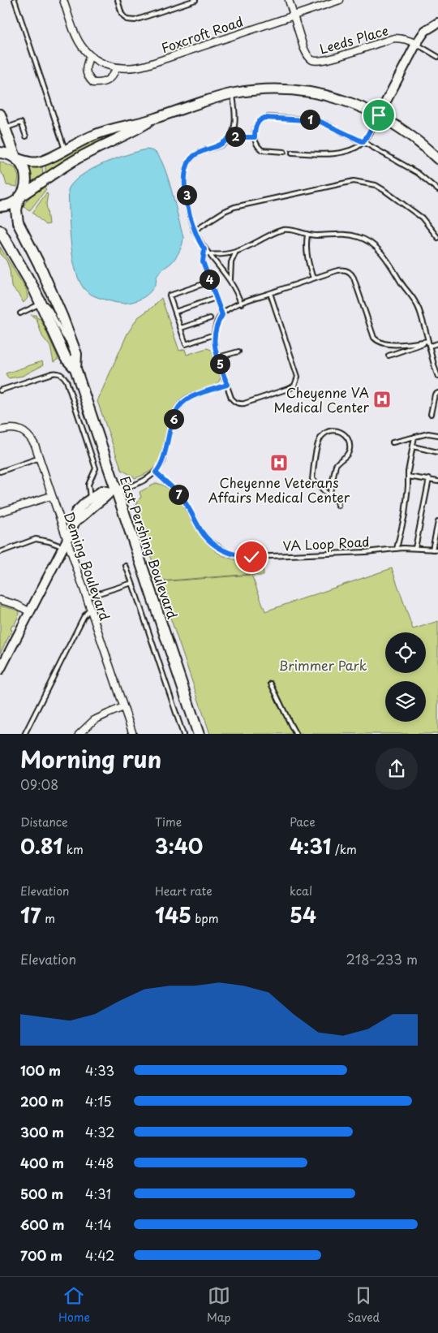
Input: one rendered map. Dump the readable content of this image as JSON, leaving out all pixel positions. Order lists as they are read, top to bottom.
{
  "streets": {
    "main road": ["East Pershing Boulevard"],
    "street": ["Foxcroft Road", "Leeds Place", "Deming Boulevard"],
    "lane": ["VA Loop Road"]
  },
  "crossings": [
    ["Foxcroft Road", "Leeds Place"]
  ],
  "parks": ["Brimmer Park"],
  "places": {
    "hospital": ["Cheyenne VA Medical Center", "Cheyenne Veterans Affairs Medical Center"]
  },
  "page": {
    "pins": [
      "1",
      "2",
      "3",
      "4",
      "5",
      "6",
      "7"
    ],
    "heading": ["Morning run", "09:08"],
    "stats": [
      ["Distance", "0.81 km"],
      ["Time", "3:40"],
      ["Pace", "4:31 /km"],
      ["Elevation", "17 m"],
      ["Heart rate", "145 bpm"],
      ["kcal", "54"]
    ],
    "chart": ["Elevation", "218–233 m"],
    "list": [
      {
        "name": "100 m",
        "note": "4:33"
      },
      {
        "name": "200 m",
        "note": "4:15"
      },
      {
        "name": "300 m",
        "note": "4:32"
      },
      {
        "name": "400 m",
        "note": "4:48"
      },
      {
        "name": "500 m",
        "note": "4:31"
      },
      {
        "name": "600 m",
        "note": "4:14"
      },
      {
        "name": "700 m",
        "note": "4:42"
      }
    ],
    "tabs": ["Home", "Map", "Saved"]
  }
}
